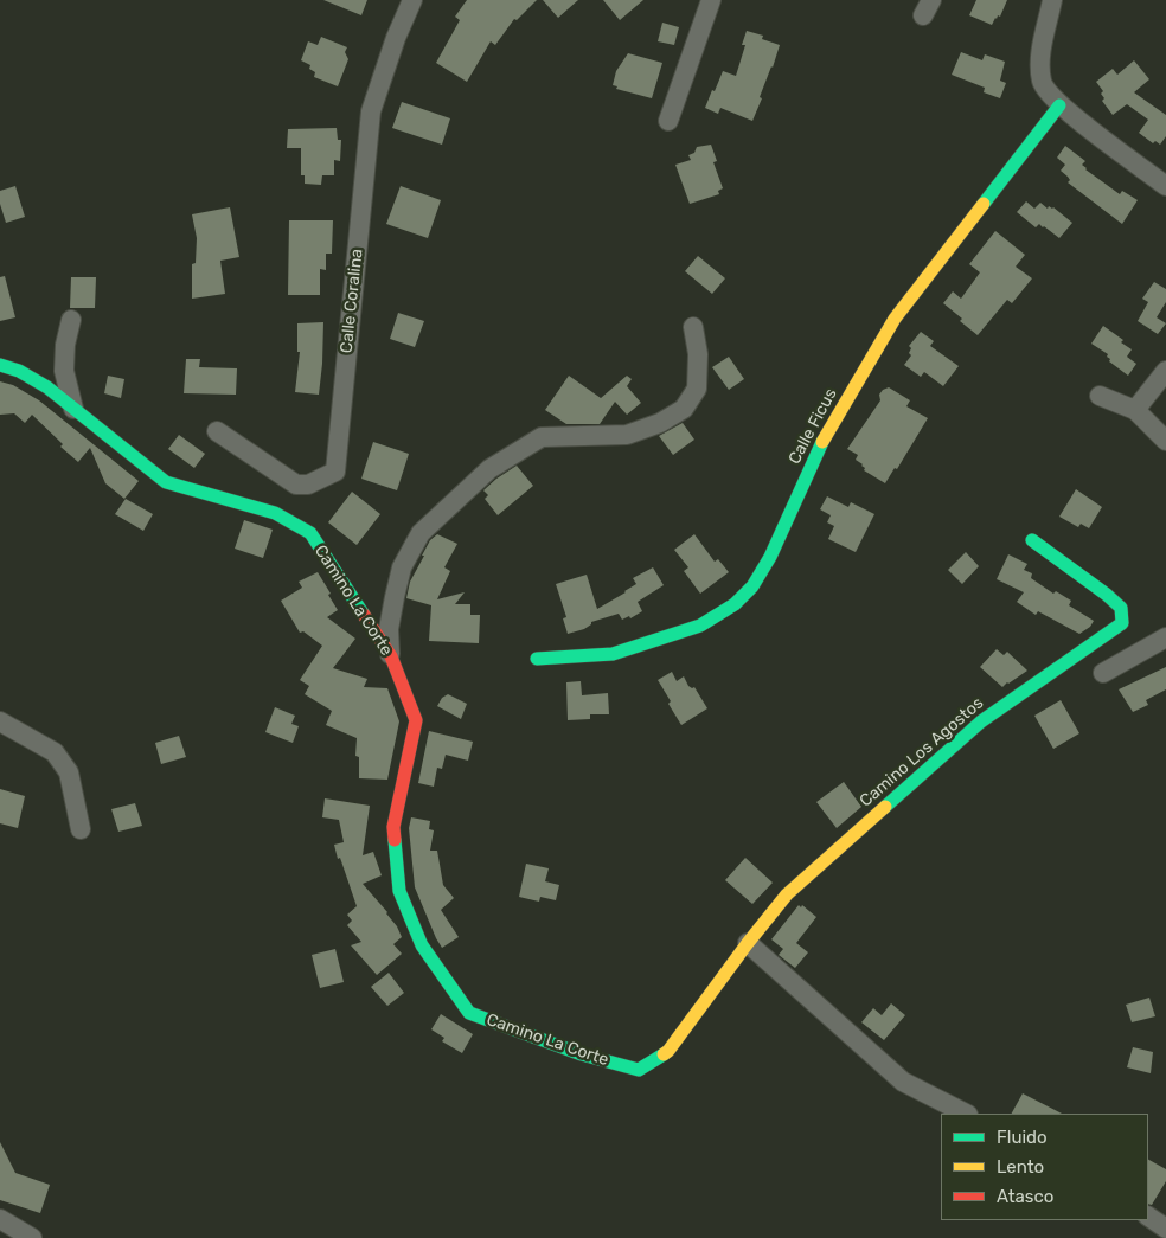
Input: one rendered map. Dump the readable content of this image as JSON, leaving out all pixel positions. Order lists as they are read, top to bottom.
{
  "streets": {
    "street": [
      "Calle Coralina",
      "Calle Ficus",
      "Camino La Corte",
      "Camino Los Agostos"
    ]
  },
  "crossings": [
    ["Camino La Corte", "Camino Los Agostos"]
  ],
  "legend": ["Fluido", "Lento", "Atasco"]
}
